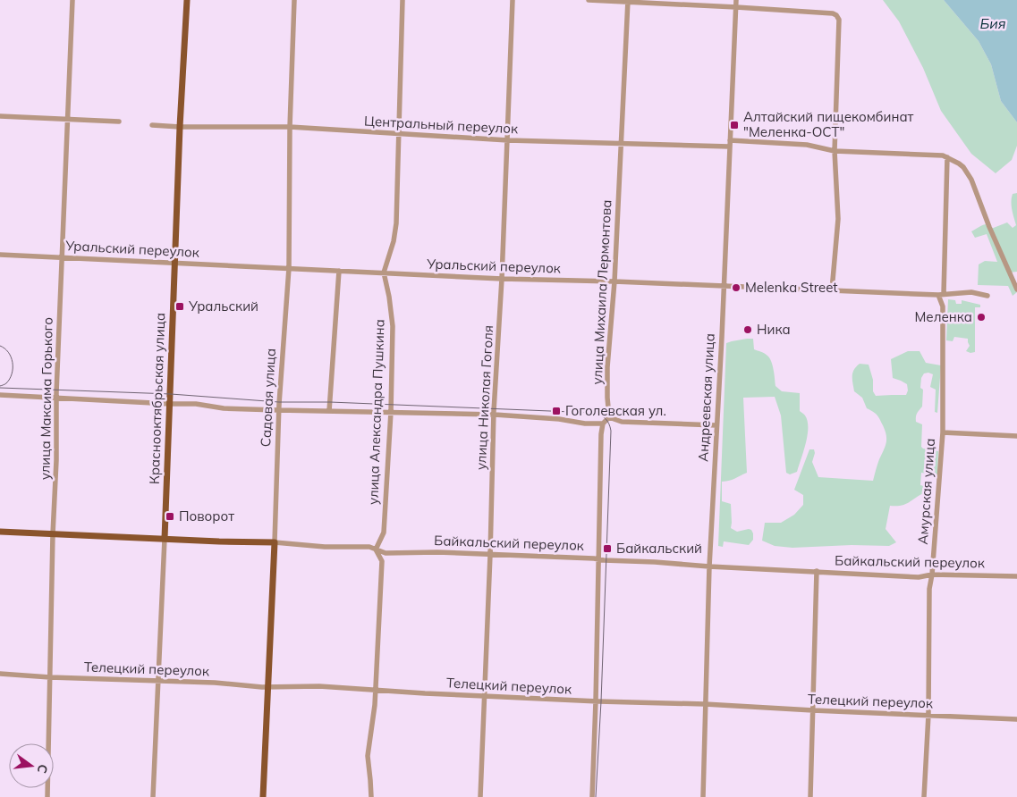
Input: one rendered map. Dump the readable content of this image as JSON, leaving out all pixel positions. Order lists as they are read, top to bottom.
{
  "streets": {
    "main road": ["Садовая улица", "Краснооктябрьская улица", "Байкальский переулок"],
    "street": [
      "Центральный переулок",
      "Уральский переулок",
      "улица Михаила Лермонтова",
      "улица Николая Гоголя",
      "Андреевская улица",
      "улица Максима Горького",
      "улица Александра Пушкина",
      "Амурская улица",
      "Телецкий переулок"
    ]
  },
  "crossings": [
    ["Центральный переулок", "улица Михаила Лермонтова"],
    ["Центральный переулок", "Садовая улица"],
    ["Центральный переулок", "улица Николая Гоголя"],
    ["Центральный переулок", "Андреевская улица"],
    ["Центральный переулок", "Краснооктябрьская улица"],
    ["Центральный переулок", "улица Александра Пушкина"],
    ["Уральский переулок", "улица Михаила Лермонтова"],
    ["Уральский переулок", "Садовая улица"],
    ["Уральский переулок", "улица Николая Гоголя"],
    ["Уральский переулок", "Андреевская улица"],
    ["Уральский переулок", "улица Максима Горького"],
    ["Уральский переулок", "Краснооктябрьская улица"],
    ["Уральский переулок", "улица Александра Пушкина"],
    ["Уральский переулок", "Амурская улица"],
    ["Садовая улица", "Байкальский переулок"],
    ["Садовая улица", "Телецкий переулок"],
    ["улица Николая Гоголя", "Байкальский переулок"],
    ["улица Николая Гоголя", "Телецкий переулок"],
    ["Андреевская улица", "Байкальский переулок"],
    ["Андреевская улица", "Телецкий переулок"],
    ["улица Максима Горького", "Байкальский переулок"],
    ["улица Максима Горького", "Телецкий переулок"],
    ["Краснооктябрьская улица", "Байкальский переулок"],
    ["Краснооктябрьская улица", "Телецкий переулок"],
    ["улица Александра Пушкина", "Байкальский переулок"],
    ["Амурская улица", "Байкальский переулок"],
    ["Амурская улица", "Телецкий переулок"]
  ],
  "water": ["Бия"],
  "places": {
    "transit": [
      "Алтайский пищекомбинат \"Меленка-ОСТ\"",
      "Уральский",
      "Гоголевская ул.",
      "Поворот",
      "Байкальский"
    ],
    "other": ["Melenka Street", "Меленка", "Ника"]
  },
  "north": "right"
}
